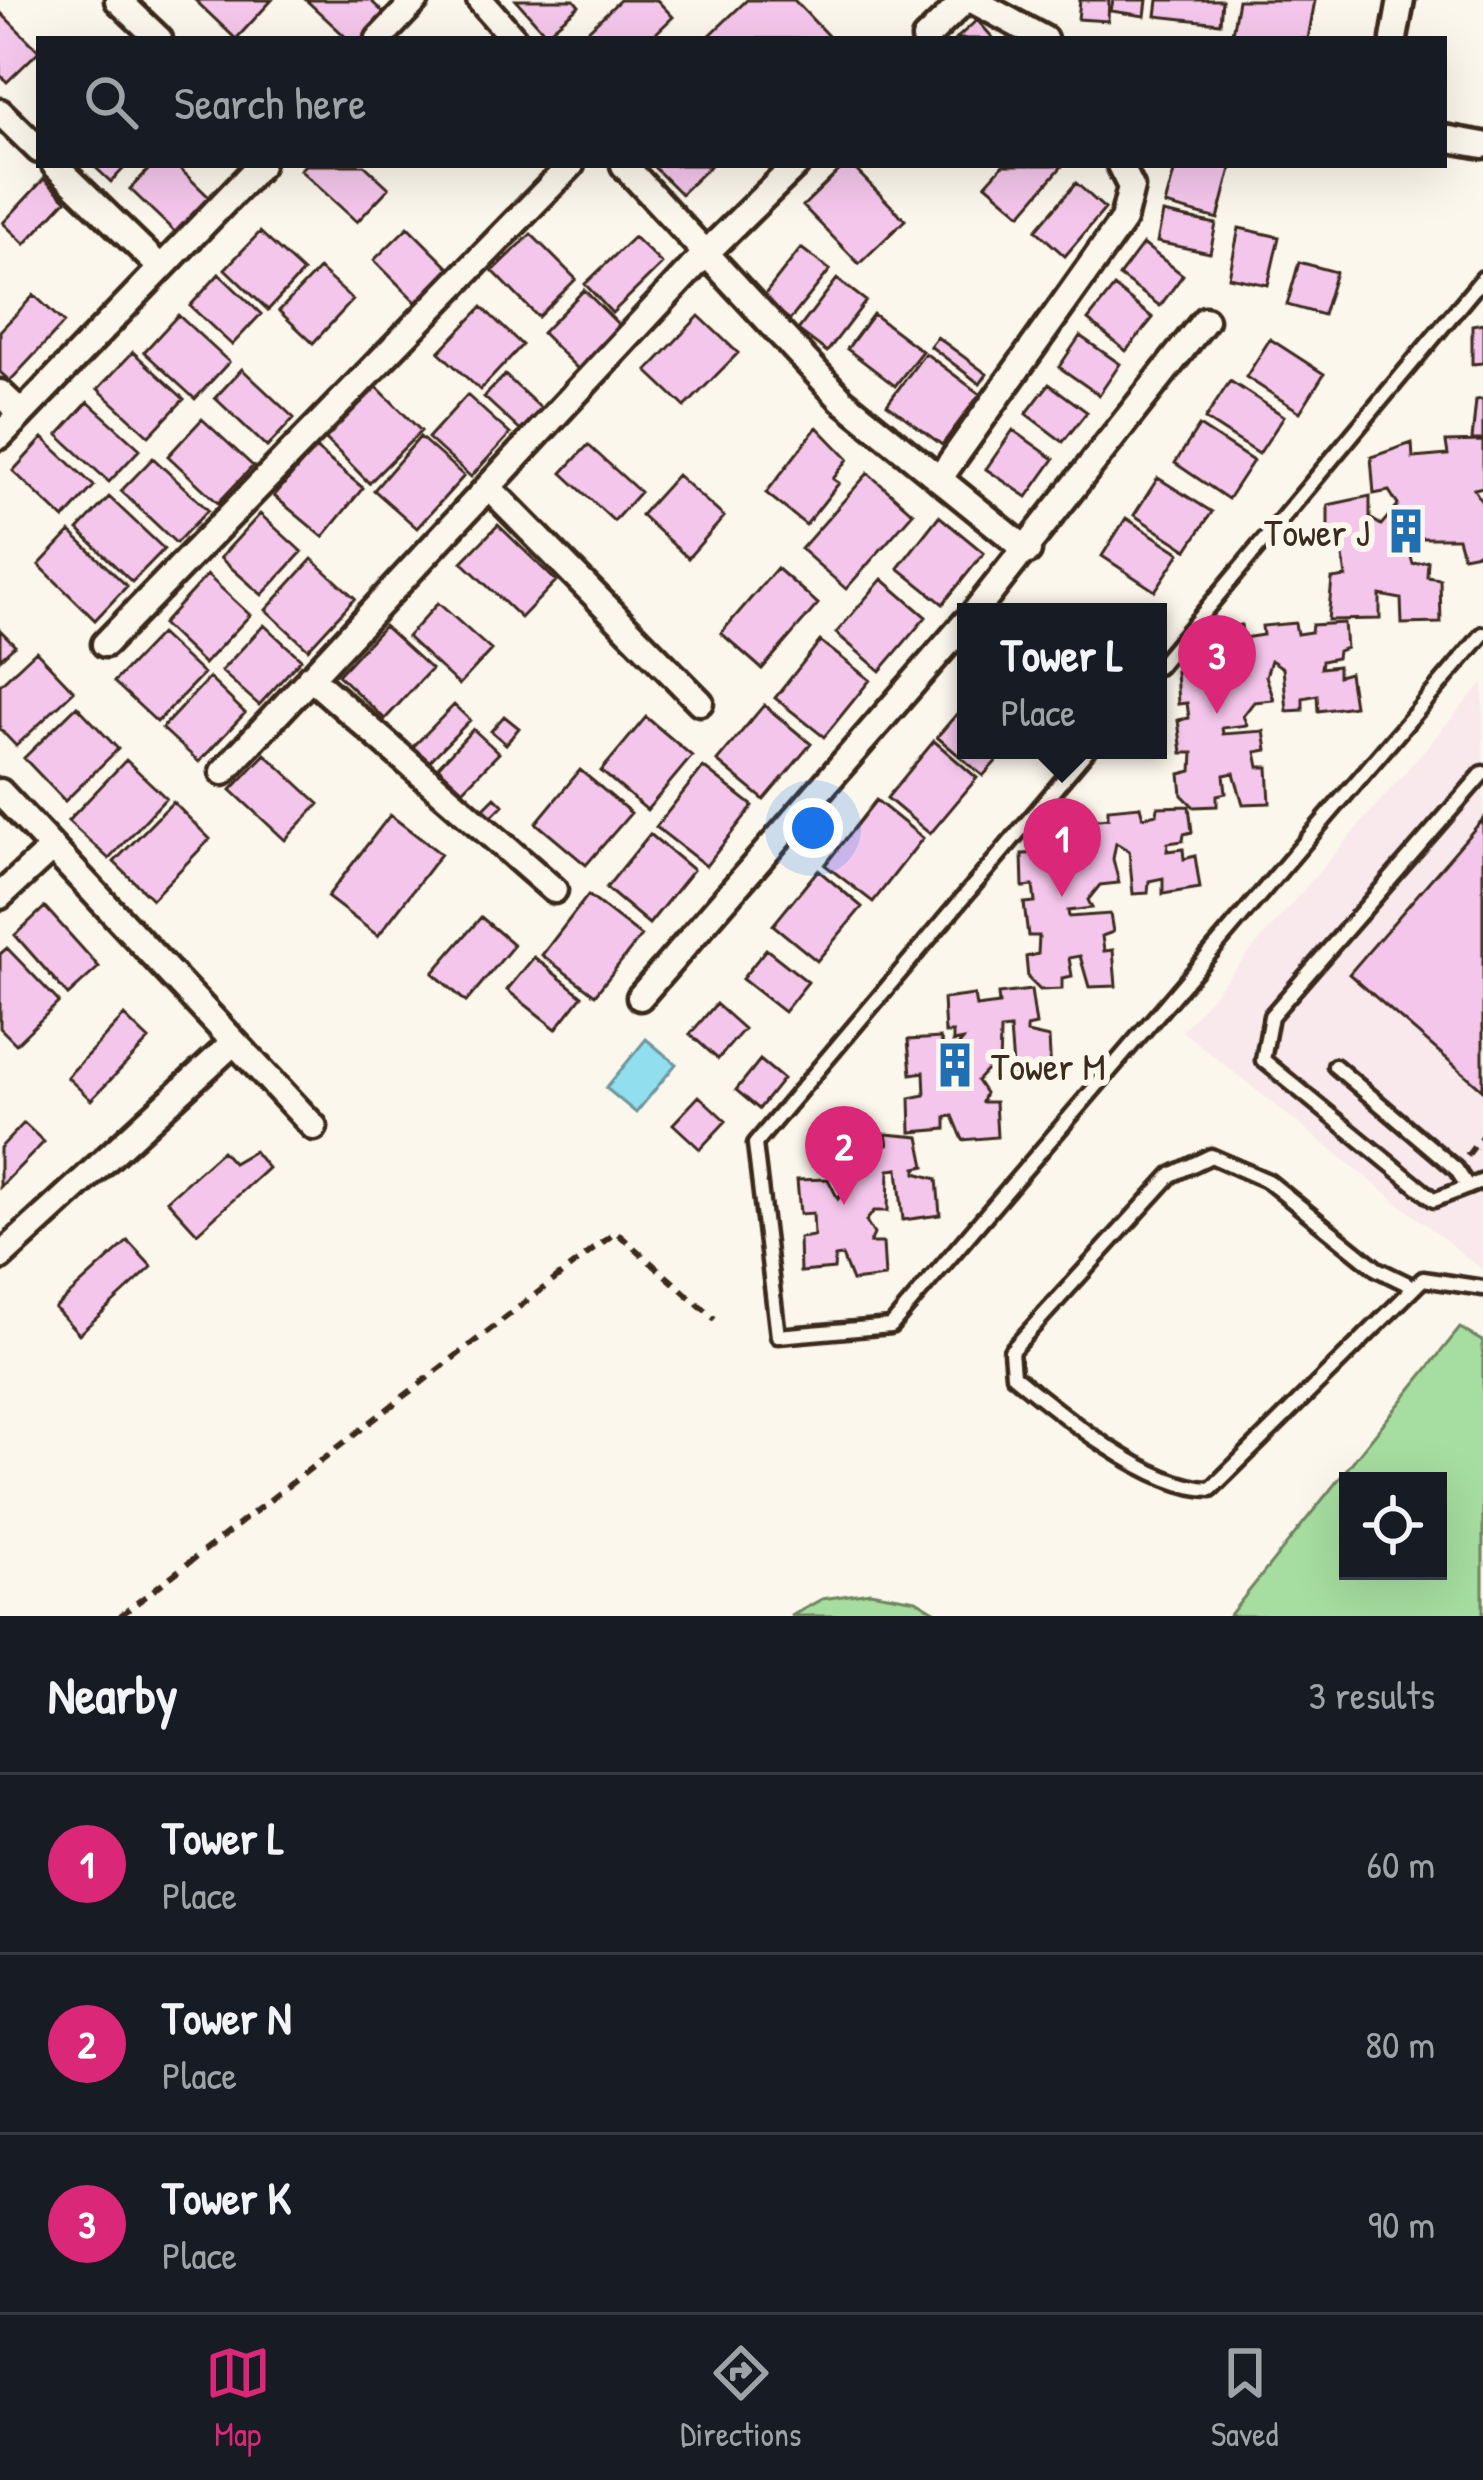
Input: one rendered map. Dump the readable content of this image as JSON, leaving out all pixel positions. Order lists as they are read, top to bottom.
{
  "places": {
    "building": ["Tower J", "Tower M"]
  },
  "page": {
    "search": "Search here",
    "popup": ["Tower L", "Place"],
    "pins": ["3", "1", "2"],
    "heading": ["Nearby", "3 results"],
    "list": [
      {
        "mark": "1",
        "name": "Tower L",
        "note": "Place",
        "value": "60 m"
      },
      {
        "mark": "2",
        "name": "Tower N",
        "note": "Place",
        "value": "80 m"
      },
      {
        "mark": "3",
        "name": "Tower K",
        "note": "Place",
        "value": "90 m"
      }
    ],
    "nav": ["Map", "Directions", "Saved"]
  }
}
